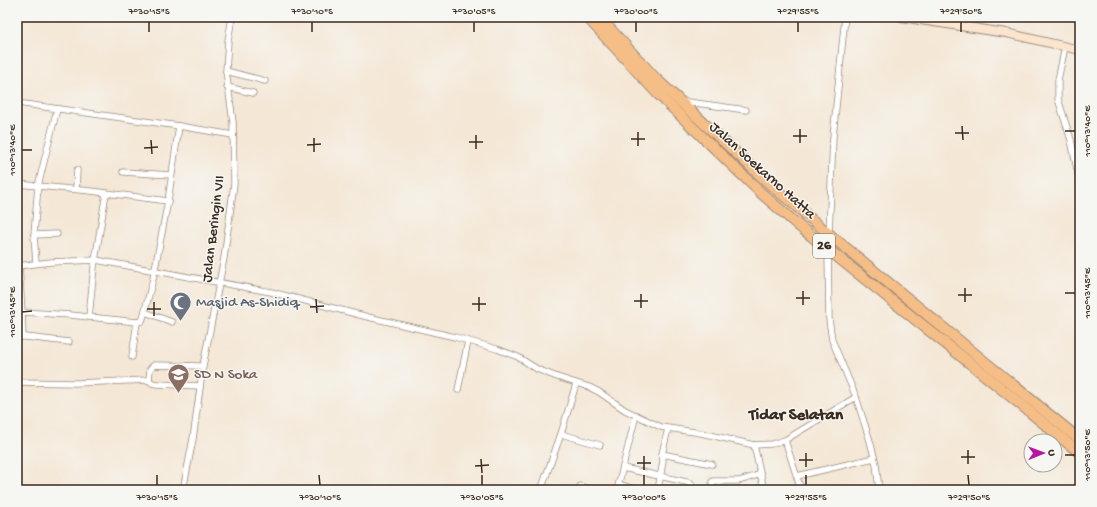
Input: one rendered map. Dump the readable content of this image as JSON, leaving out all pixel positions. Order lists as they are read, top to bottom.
{
  "streets": {
    "highway": ["Jalan Soekarno Hatta", "26"],
    "street": ["Jalan Beringin VII"]
  },
  "districts": ["Tidar Selatan"],
  "places": {
    "mosque": ["Masjid As-Shidiq"],
    "school or university": ["SD N Soka"]
  },
  "north": "right",
  "coordinates": [
    "7°30'15\"S",
    "7°30'10\"S",
    "7°30'05\"S",
    "7°30'00\"S",
    "7°29'55\"S",
    "7°29'50\"S",
    "110°13'40\"E",
    "110°13'45\"E",
    "110°13'50\"E"
  ]
}
